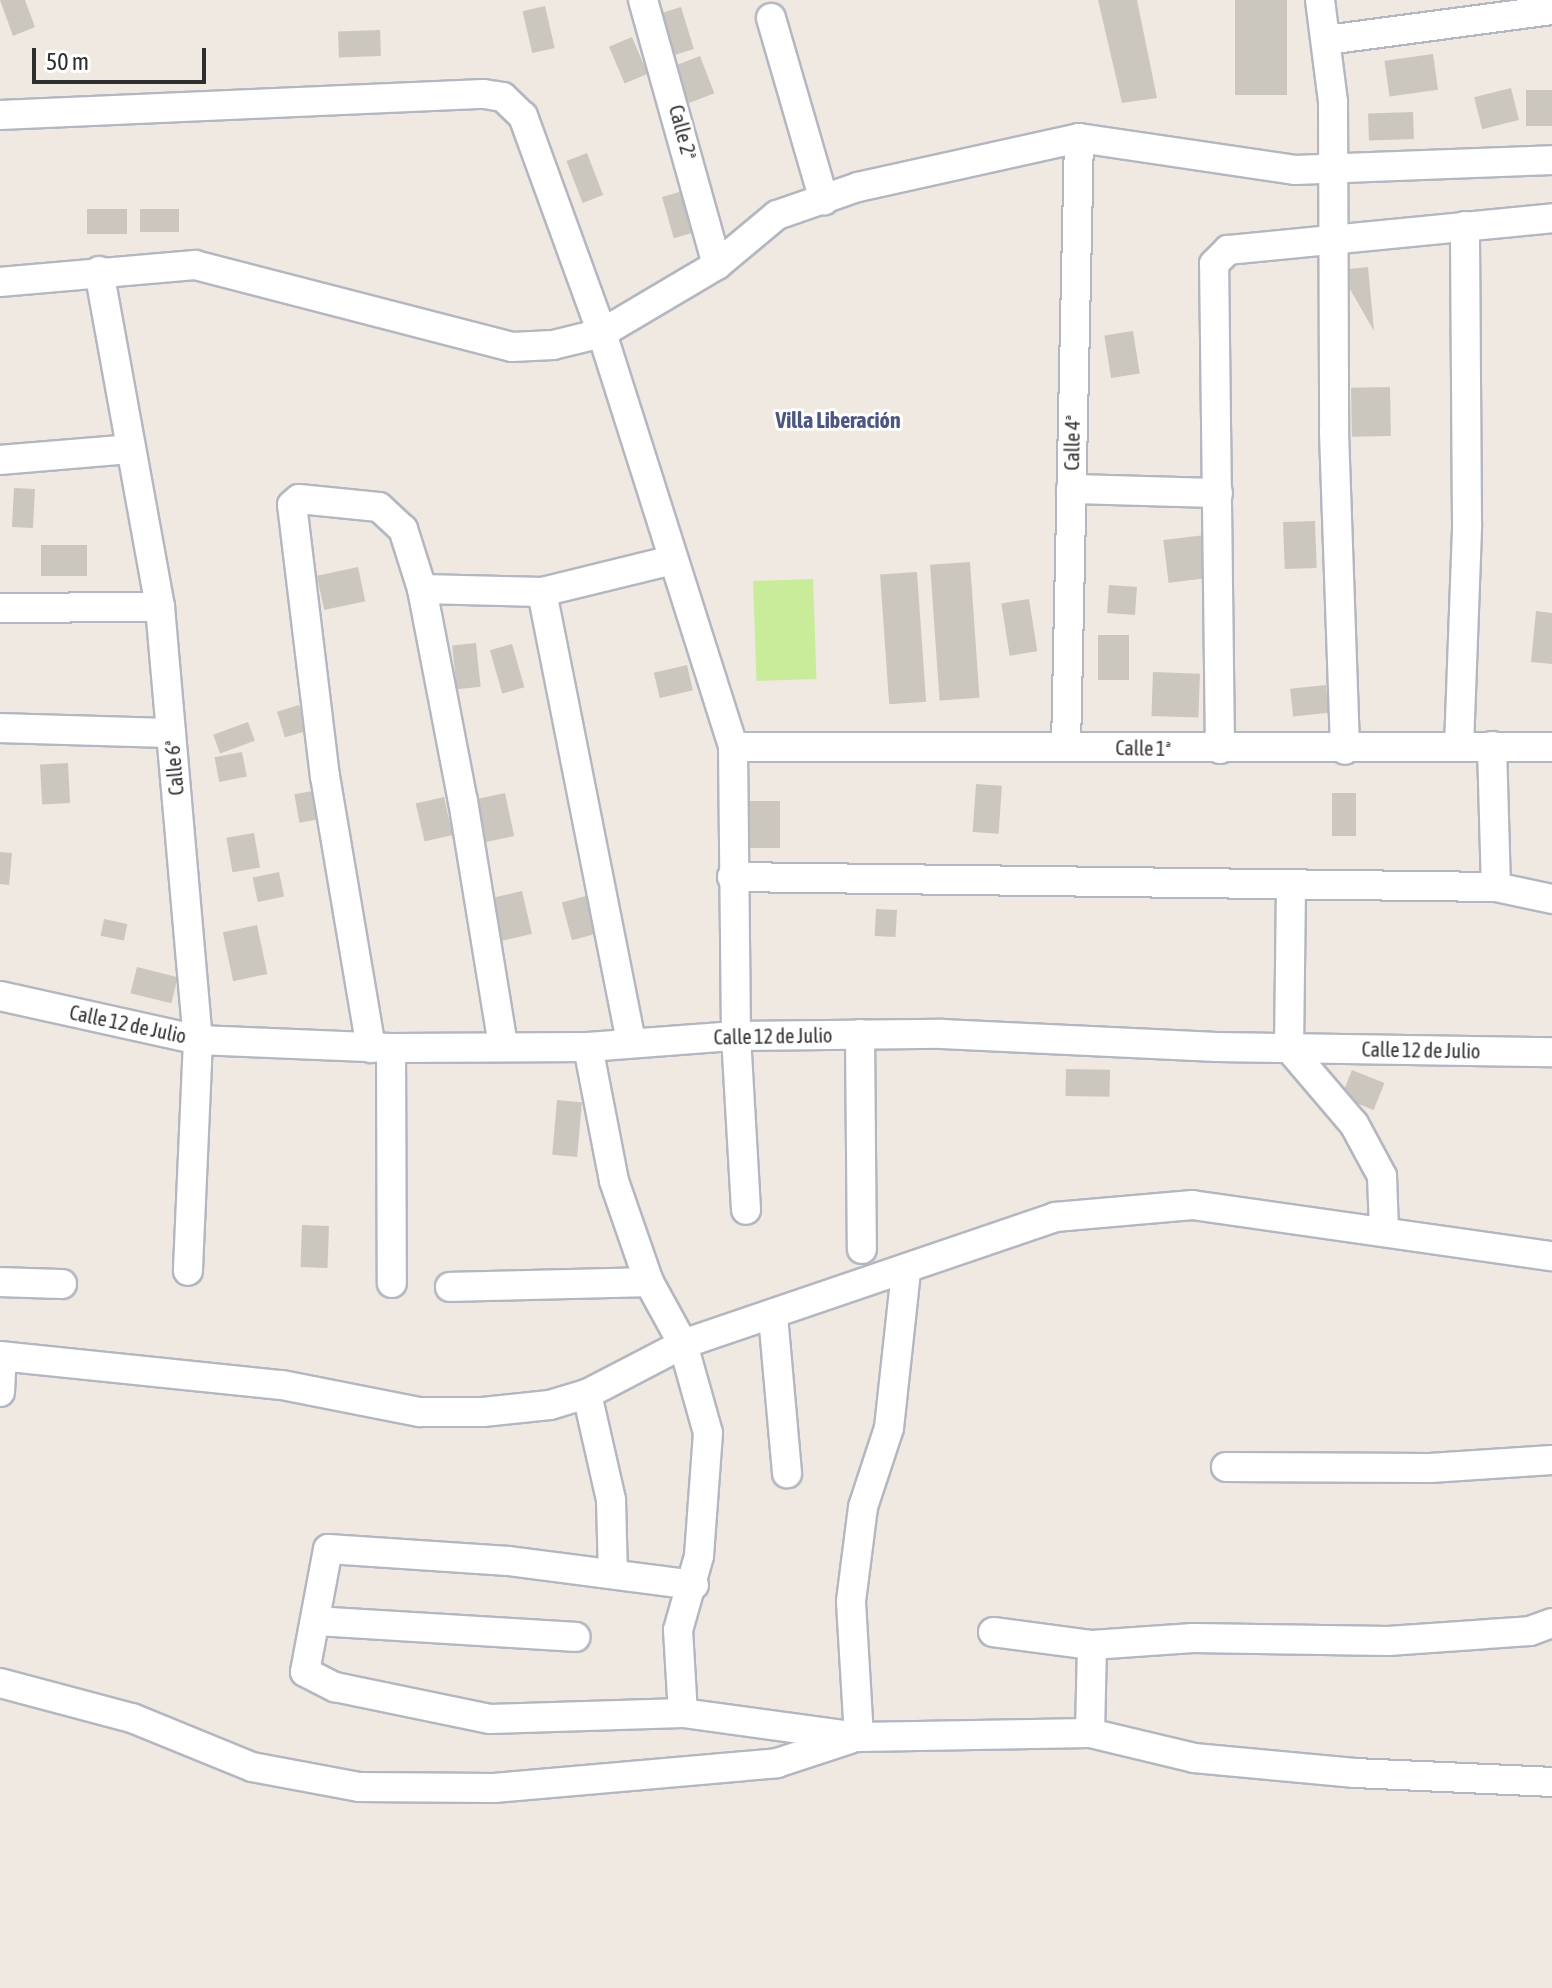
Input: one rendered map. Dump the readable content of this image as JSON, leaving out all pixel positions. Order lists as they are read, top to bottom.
{
  "streets": {
    "street": [
      "Calle 2ª",
      "Calle 4ª",
      "Calle 1ª",
      "Calle 6ª",
      "Calle 12 de Julio"
    ]
  },
  "crossings": [
    ["Calle 4ª", "Calle 1ª"],
    ["Calle 6ª", "Calle 12 de Julio"]
  ],
  "districts": ["Villa Liberación"],
  "scale_bar": "50 m"
}
